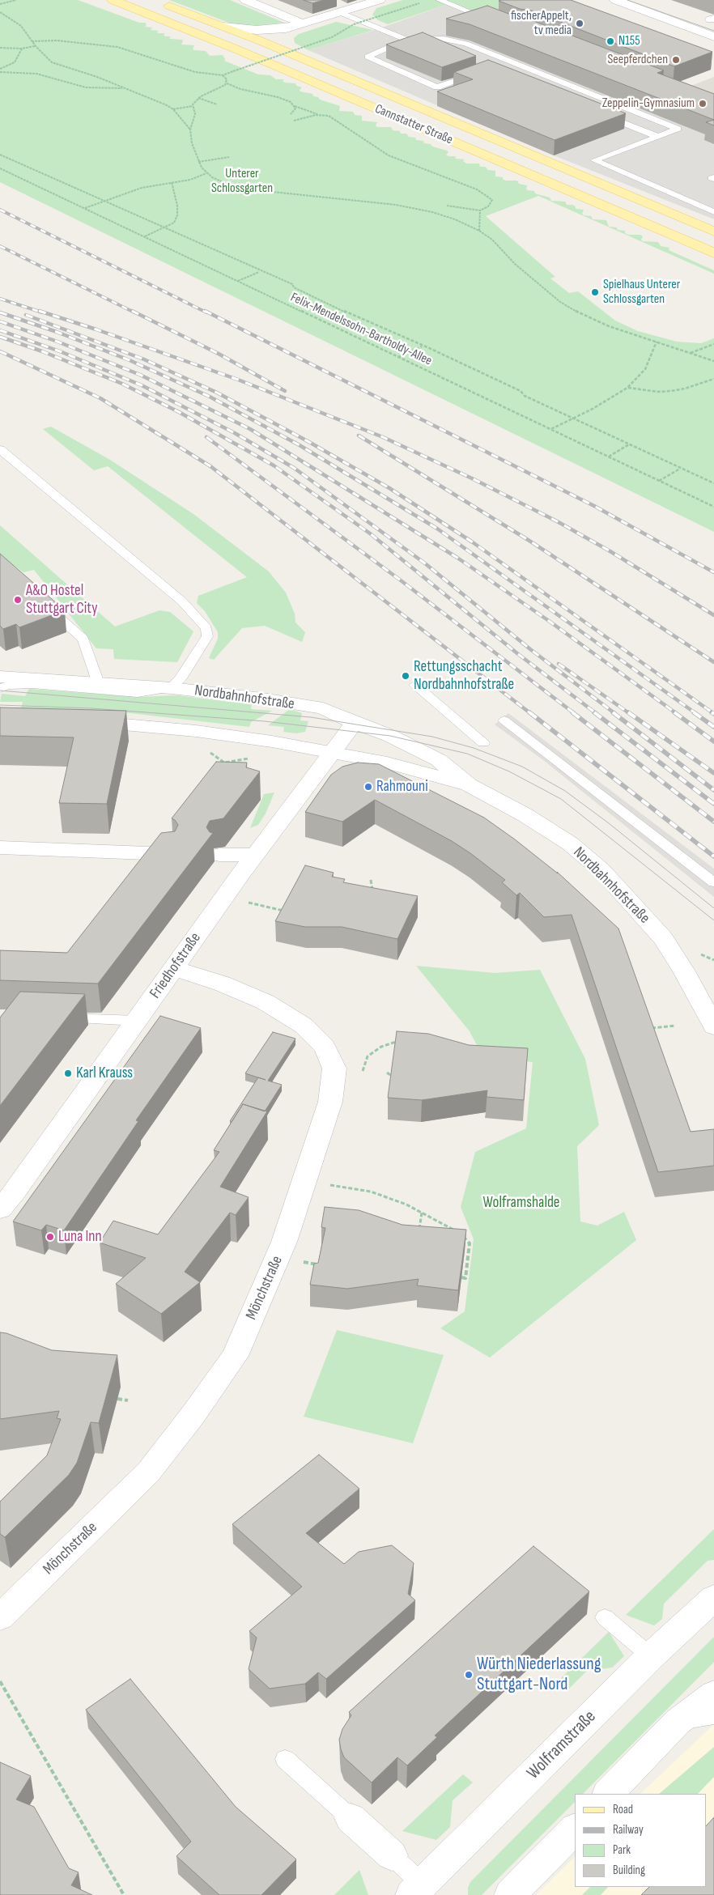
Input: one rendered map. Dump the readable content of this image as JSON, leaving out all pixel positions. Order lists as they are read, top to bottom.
{
  "streets": {
    "main road": ["Cannstatter Straße"],
    "street": [
      "Nordbahnhofstraße",
      "Friedhofstraße",
      "Mönchstraße",
      "Wolframstraße"
    ],
    "path": ["Felix-Mendelssohn-Bartholdy-Allee"]
  },
  "crossings": [
    ["Nordbahnhofstraße", "Friedhofstraße"],
    ["Friedhofstraße", "Mönchstraße"]
  ],
  "parks": ["Unterer Schlossgarten", "Wolframshalde"],
  "places": [
    "fischerAppelt, tv media",
    "N155",
    "Seepferdchen",
    "Zeppelin-Gymnasium",
    "Spielhaus Unterer Schlossgarten",
    "A&O Hostel Stuttgart City",
    "Rettungsschacht Nordbahnhofstraße",
    "Rahmouni",
    "Karl Krauss",
    "Luna Inn",
    "Würth Niederlassung Stuttgart-Nord"
  ],
  "legend": [
    "Road",
    "Railway",
    "Park",
    "Building"
  ]
}
